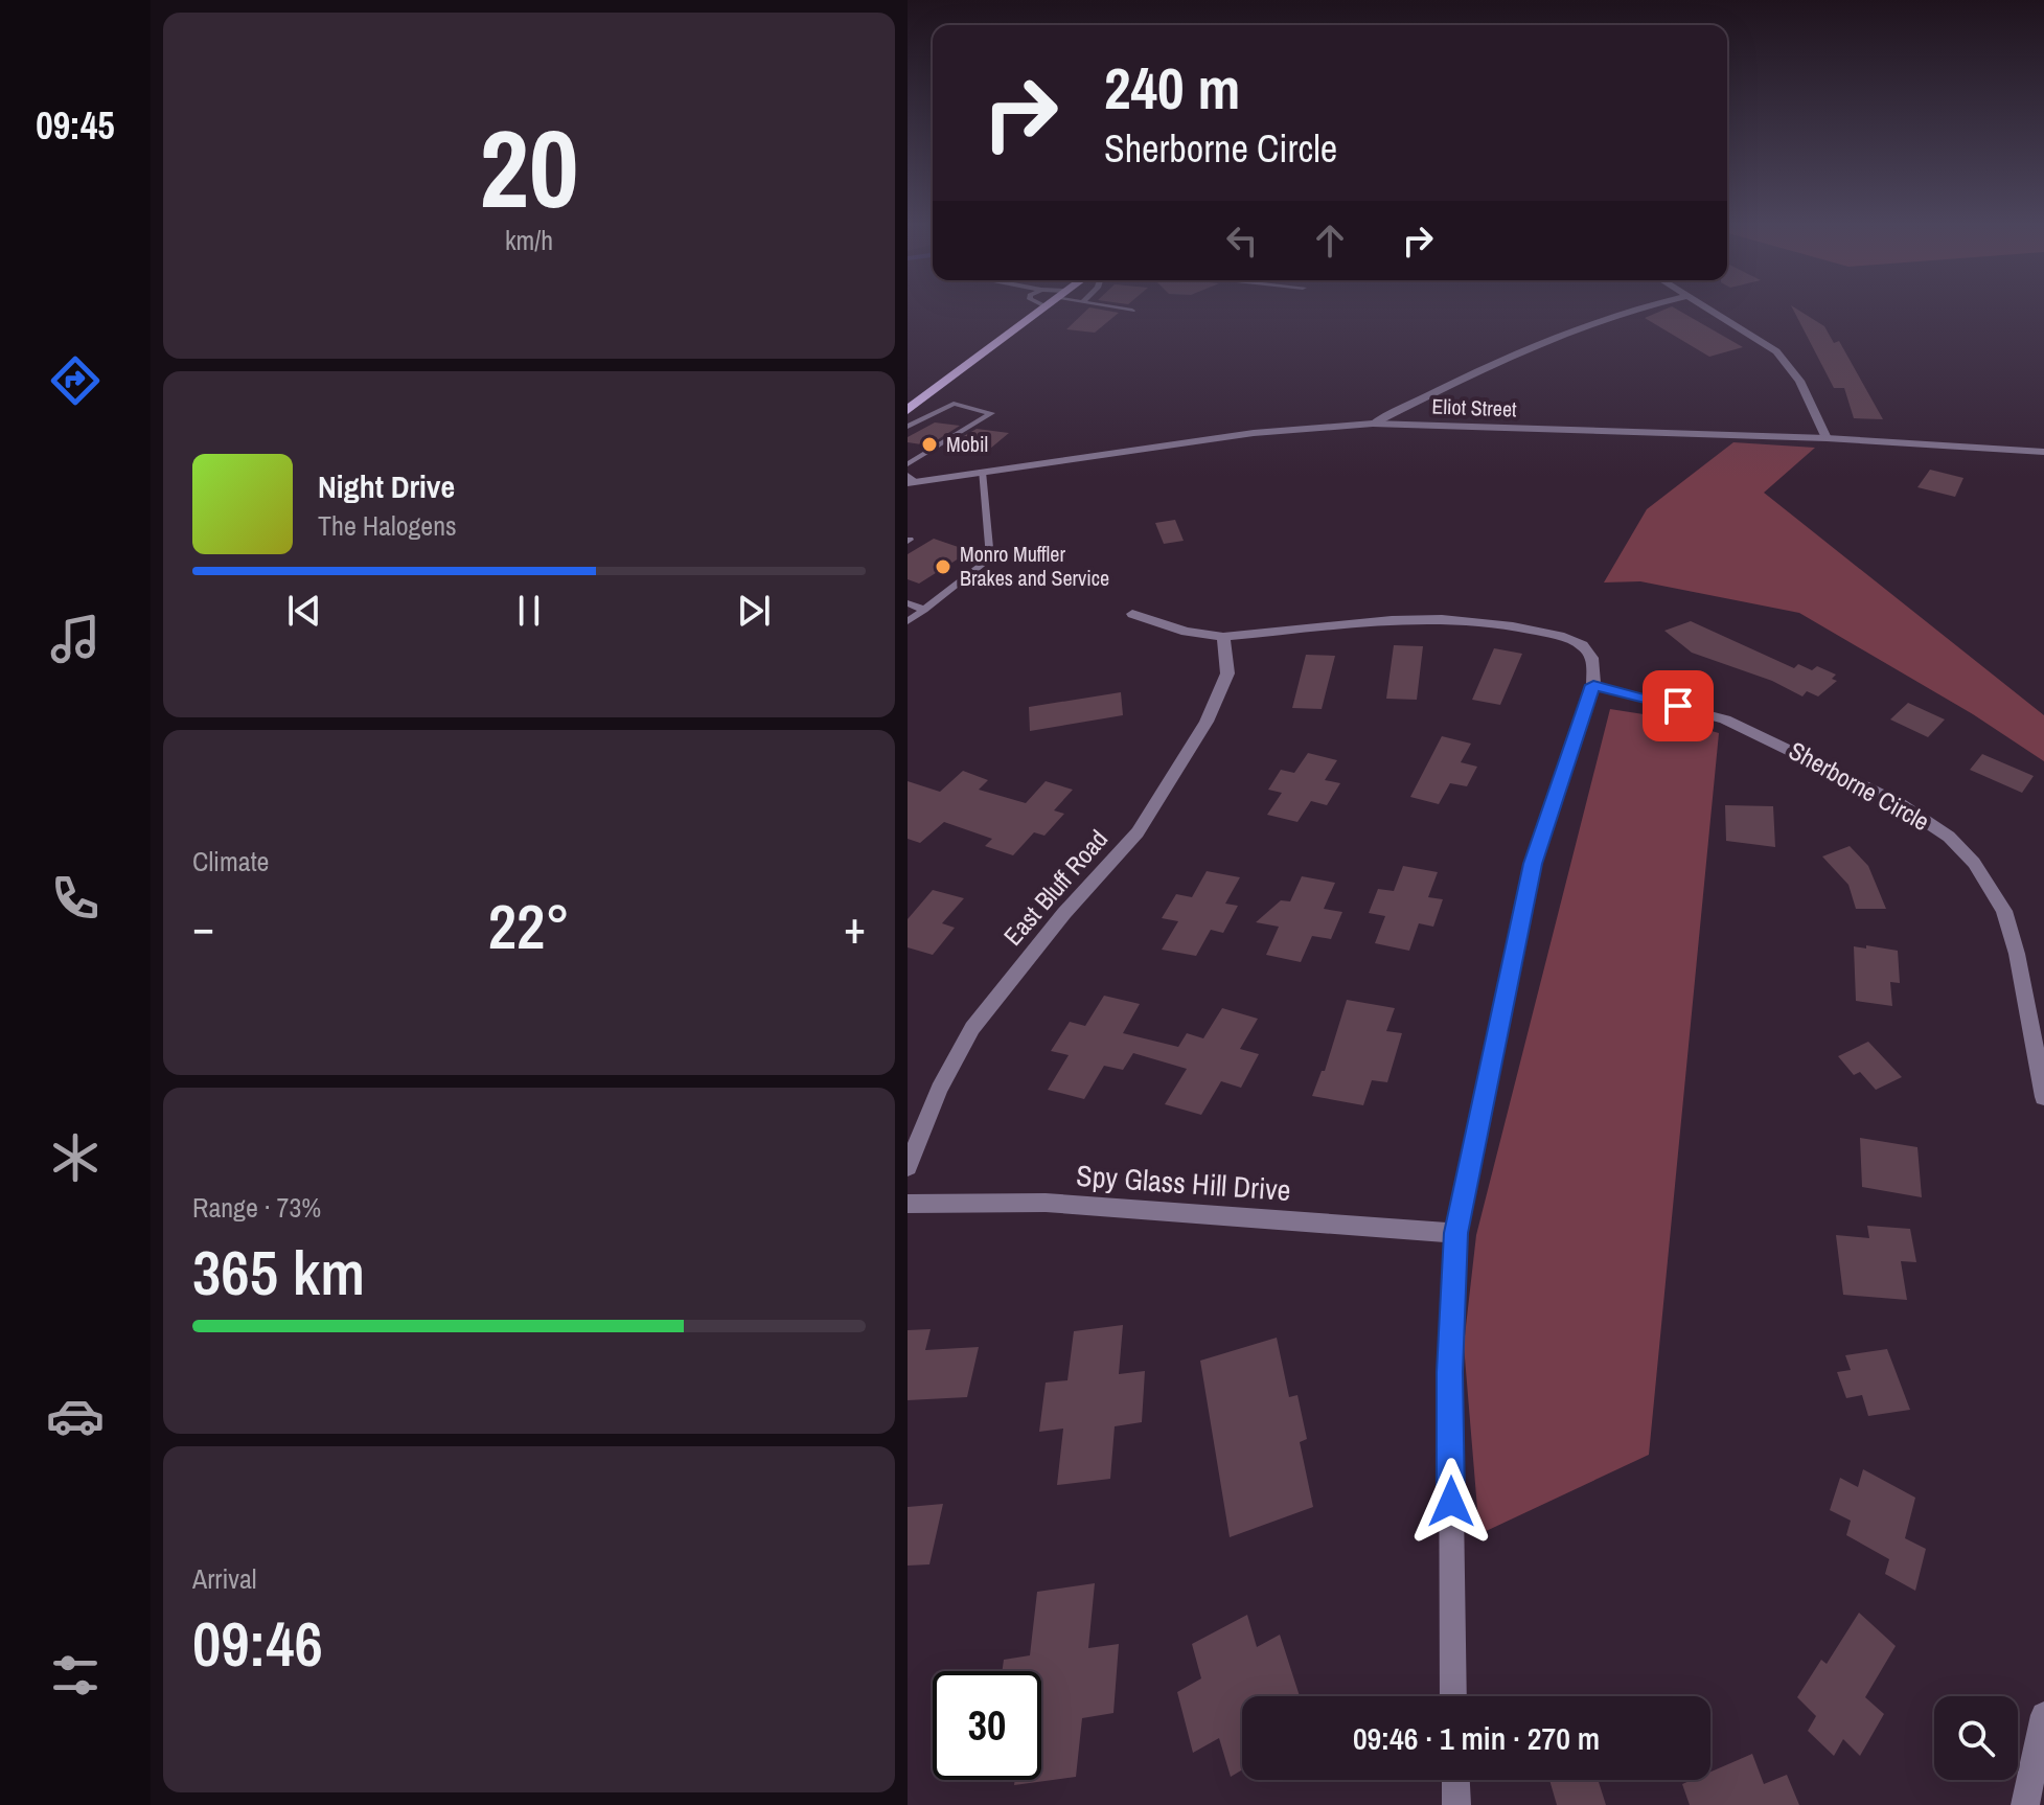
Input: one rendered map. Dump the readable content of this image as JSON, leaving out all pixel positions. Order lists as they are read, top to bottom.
{
  "streets": {
    "street": [
      "Eliot Street",
      "Sherborne Circle",
      "East Bluff Road",
      "Spy Glass Hill Drive"
    ]
  },
  "places": ["Mobil", "Monro Muffler Brakes and Service"],
  "page": {
    "tabs": "09:45",
    "tile": [
      ["20", "km/h"],
      "Climate",
      ["Range · 73%", "365 km"],
      ["Arrival", "09:46"]
    ],
    "turn": ["240 m", "Sherborne Circle"],
    "song": ["Night Drive", "The Halogens"],
    "heat": ["−", "22°", "+"],
    "limit": "30",
    "trip": "09:46 · 1 min · 270 m"
  }
}
